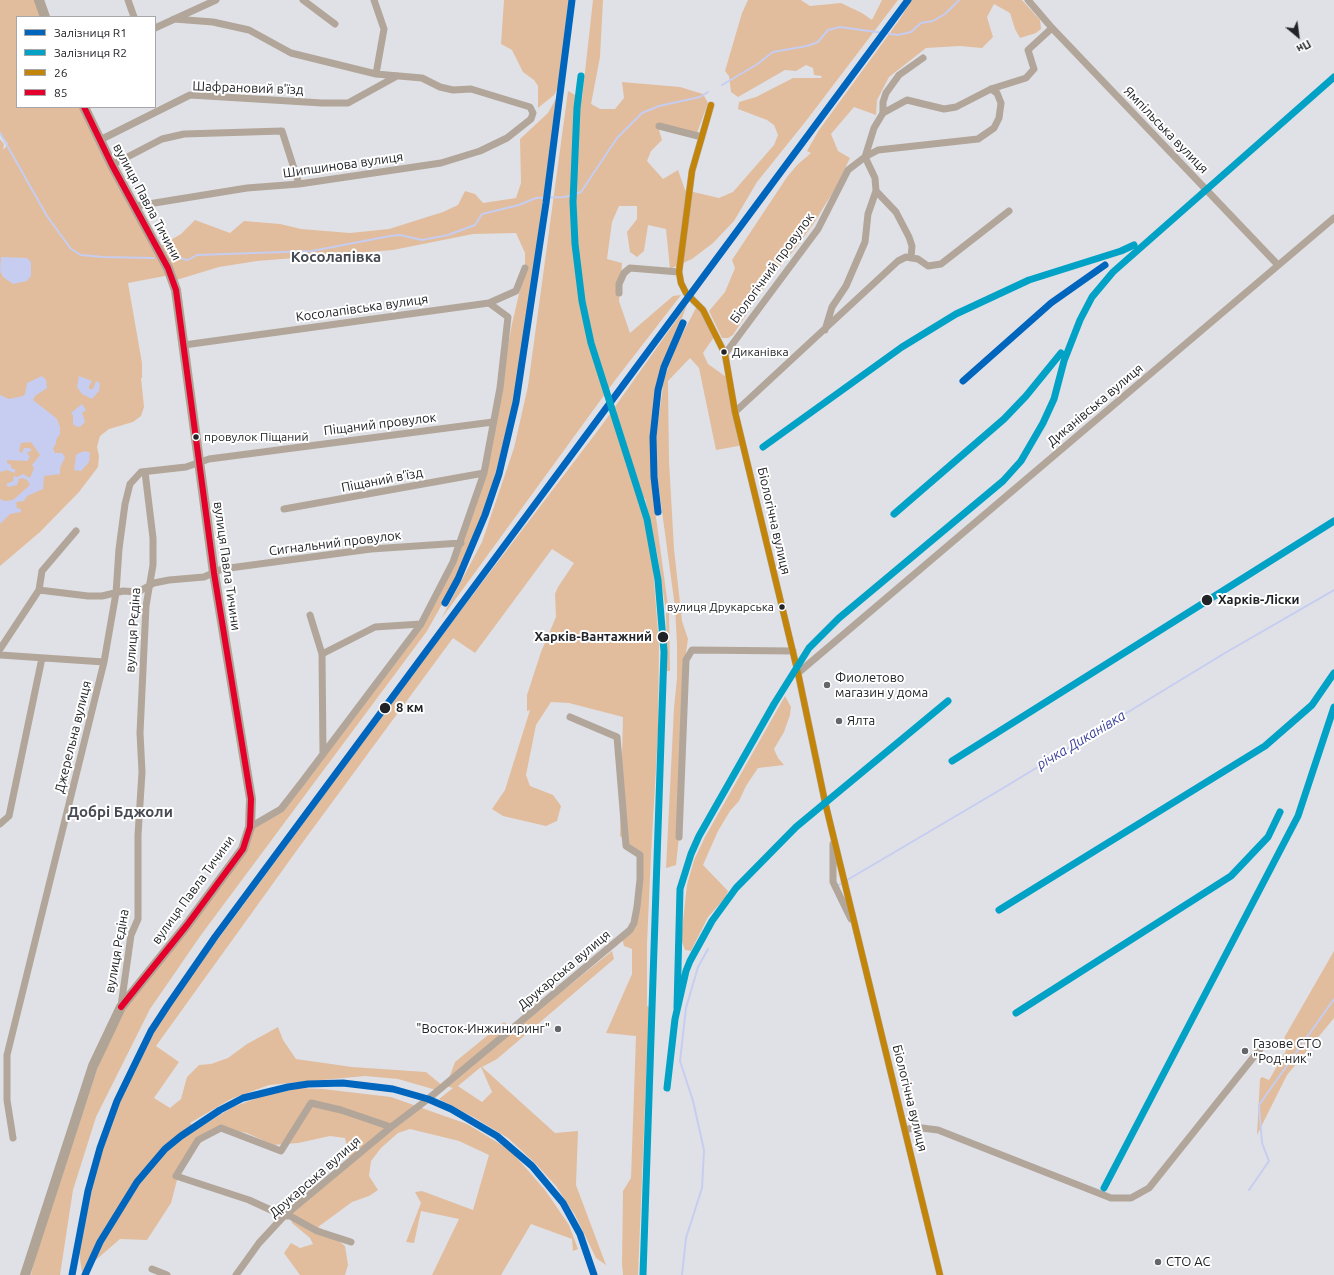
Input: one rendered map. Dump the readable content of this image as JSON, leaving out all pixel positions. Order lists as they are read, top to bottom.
{
  "streets": {
    "main road": ["вулиця Павла Тичини", "вулиця Рєдіна"],
    "street": [
      "Шафрановий в'їзд",
      "Ямпільська вулиця",
      "Шипшинова вулиця",
      "Біологічний провулок",
      "Косолапівська вулиця",
      "Диканівська вулиця",
      "Піщаний провулок",
      "Піщаний в’їзд",
      "Біологічна вулиця",
      "Сигнальний провулок",
      "Джерельна вулиця",
      "Друкарська вулиця"
    ]
  },
  "crossings": [
    ["Шафрановий в'їзд", "Шипшинова вулиця"],
    ["Шафрановий в'їзд", "вулиця Павла Тичини"],
    ["Ямпільська вулиця", "Диканівська вулиця"],
    ["Шипшинова вулиця", "вулиця Павла Тичини"],
    ["вулиця Павла Тичини", "Косолапівська вулиця"],
    ["вулиця Павла Тичини", "Піщаний провулок"],
    ["вулиця Павла Тичини", "Сигнальний провулок"],
    ["вулиця Павла Тичини", "вулиця Рєдіна"],
    ["Біологічний провулок", "Біологічна вулиця"],
    ["Диканівська вулиця", "Біологічна вулиця"],
    ["Сигнальний провулок", "вулиця Рєдіна"],
    ["Сигнальний провулок", "Джерельна вулиця"],
    ["вулиця Рєдіна", "Джерельна вулиця"]
  ],
  "districts": ["Косолапівка", "Добрі Бджоли"],
  "water": ["річка Диканівка"],
  "places": [
    "Диканівка",
    "провулок Піщаний",
    "Харків-Ліски",
    "вулиця Друкарська",
    "Харків-Вантажний",
    "Фиолетово магазин у дома",
    "8 км",
    "Ялта",
    "\"Восток-Инжиниринг\"",
    "Газове СТО \"Род-ник\"",
    "СТО АС"
  ],
  "lines": [
    "rail line R1",
    "rail line R2",
    "transit line 26",
    "transit line 85"
  ],
  "legend": [
    "Залізниця R1",
    "Залізниця R2",
    "26",
    "85"
  ],
  "north": "bottom right"
}
